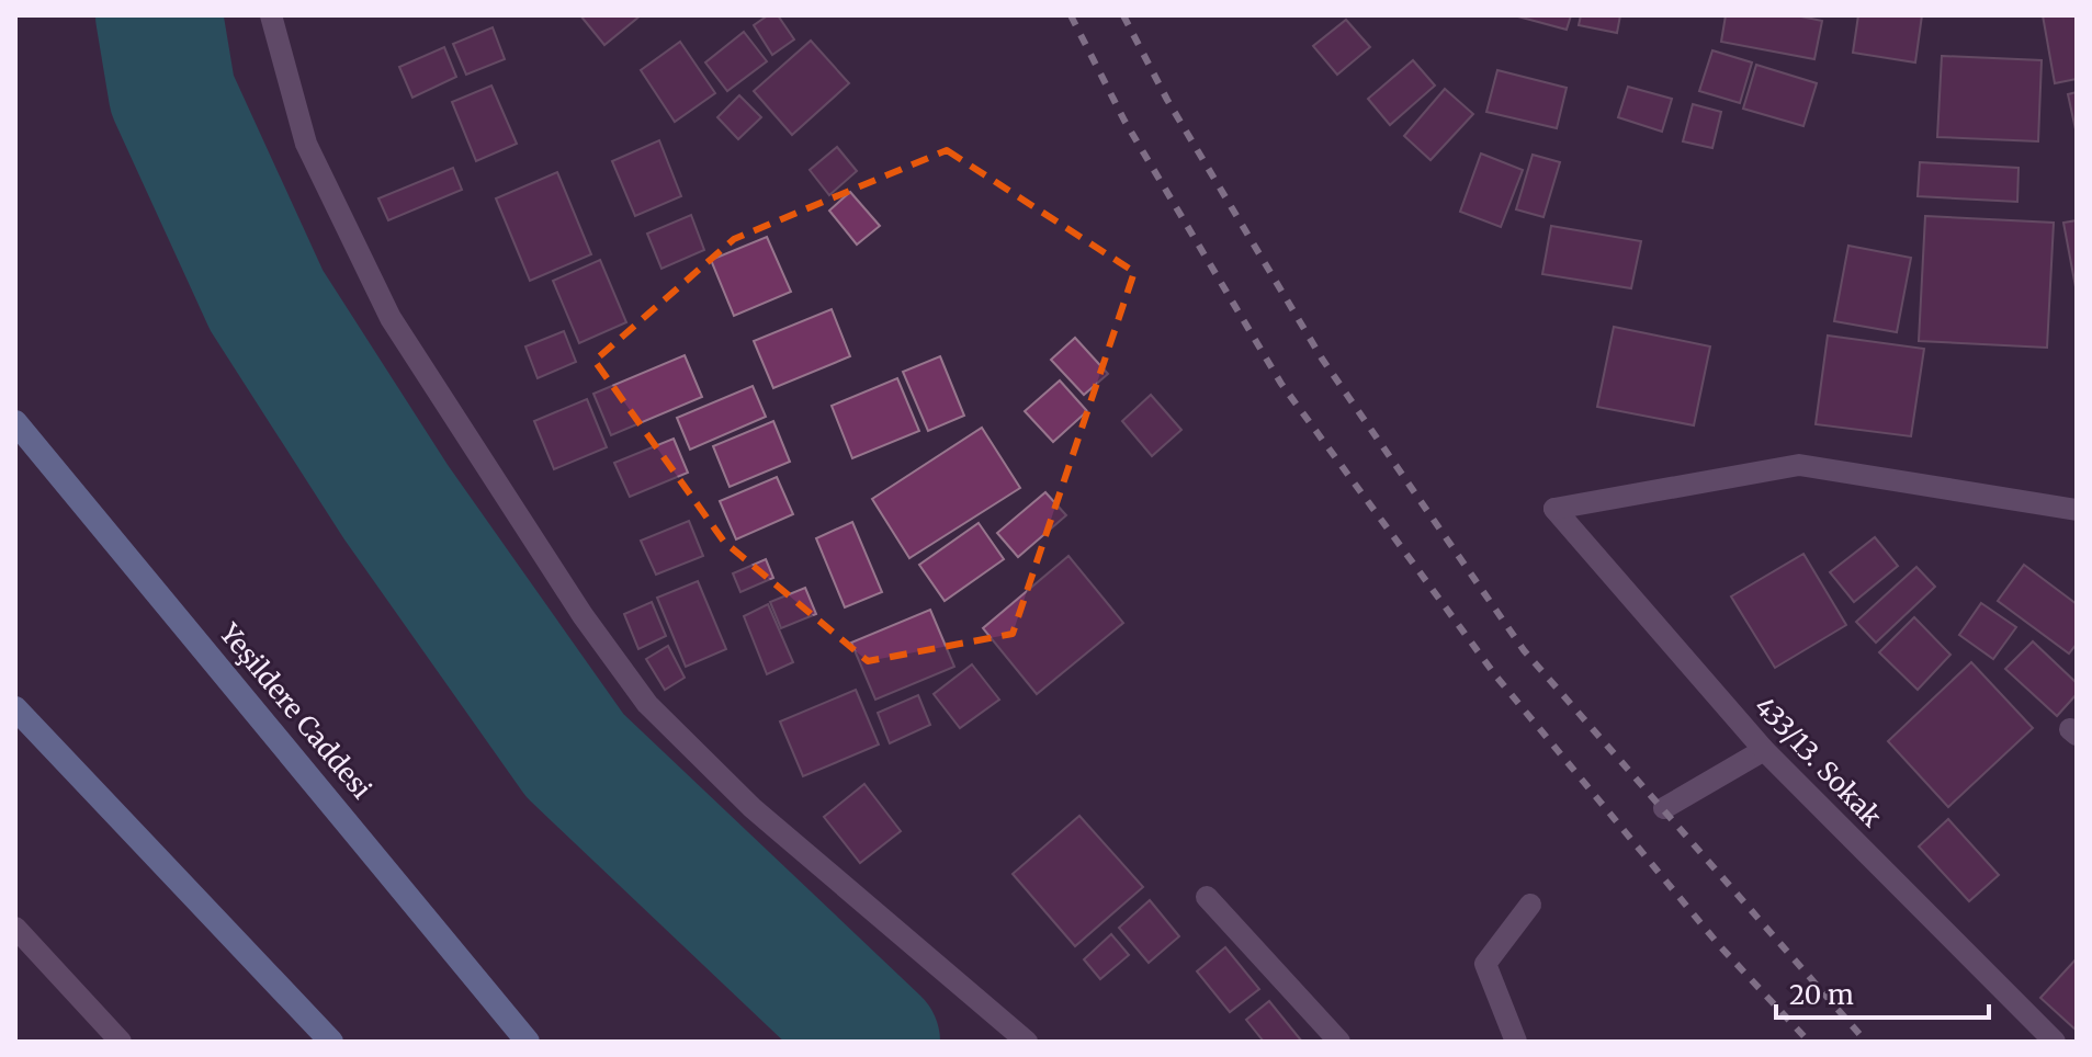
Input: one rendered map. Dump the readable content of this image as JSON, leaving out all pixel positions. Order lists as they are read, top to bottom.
{
  "streets": {
    "highway": ["Yeşildere Caddesi"],
    "street": ["433/13. Sokak"]
  },
  "scale_bar": "20 m"
}
